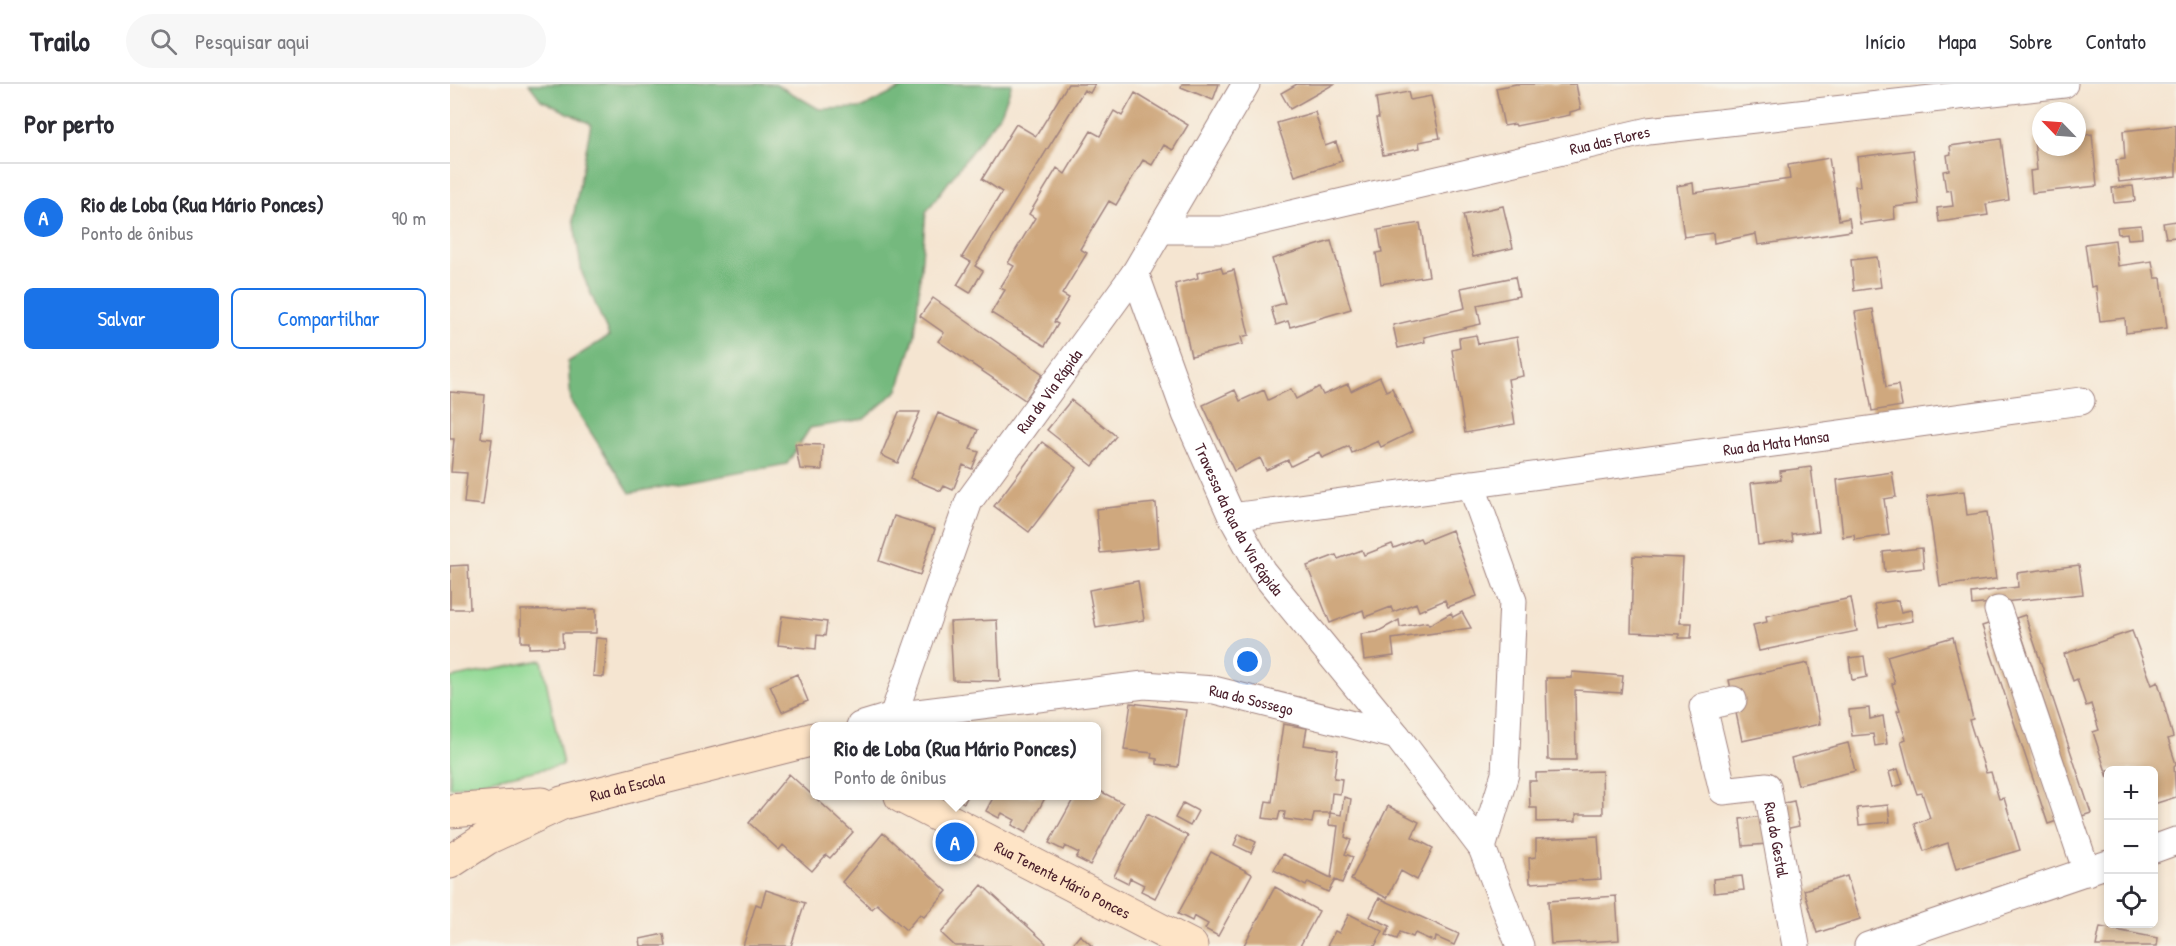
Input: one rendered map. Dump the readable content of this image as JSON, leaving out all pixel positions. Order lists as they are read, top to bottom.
{
  "streets": {
    "street": [
      "Rua das Flores",
      "Rua da Via Rápida",
      "Rua da Mata Mansa",
      "Travessa da Rua da Via Rápida",
      "Rua do Sossego",
      "Rua da Escola",
      "Rua do Gestal",
      "Rua Tenente Mário Ponces"
    ]
  },
  "crossings": [
    ["Rua das Flores", "Rua da Via Rápida"],
    ["Rua da Via Rápida", "Travessa da Rua da Via Rápida"],
    ["Rua da Via Rápida", "Rua do Sossego"],
    ["Rua da Mata Mansa", "Travessa da Rua da Via Rápida"],
    ["Travessa da Rua da Via Rápida", "Rua do Sossego"]
  ],
  "north": "top left",
  "page": {
    "header": "Trailo",
    "search": "Pesquisar aqui",
    "nav": [
      "Início",
      "Mapa",
      "Sobre",
      "Contato"
    ],
    "heading": "Por perto",
    "list": [
      {
        "mark": "A",
        "name": "Rio de Loba (Rua Mário Ponces)",
        "note": "Ponto de ônibus",
        "value": "90 m"
      }
    ],
    "buttons": ["Salvar", "Compartilhar"],
    "popup": ["Rio de Loba (Rua Mário Ponces)", "Ponto de ônibus"],
    "map_buttons": ["+", "−"],
    "pins": "A"
  }
}
